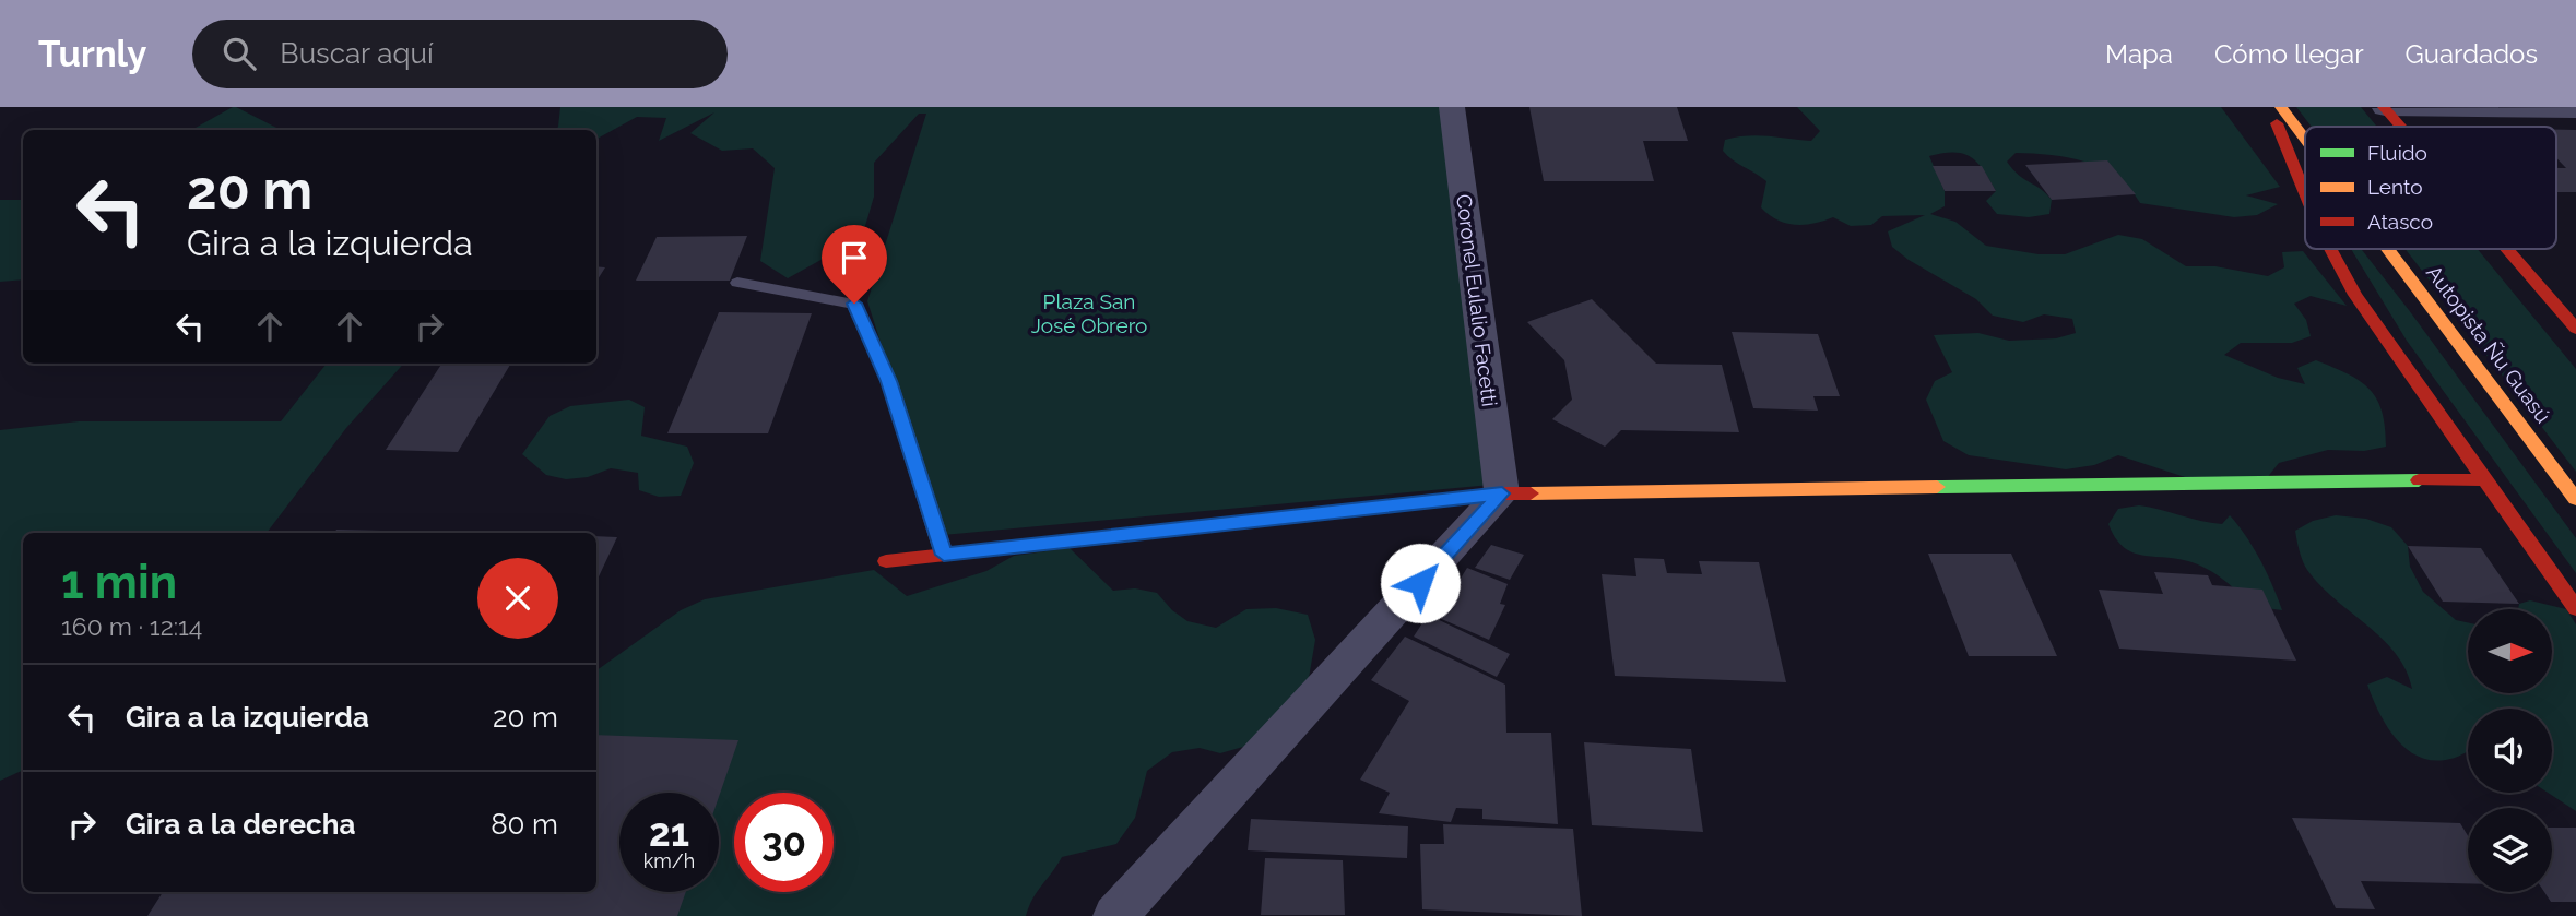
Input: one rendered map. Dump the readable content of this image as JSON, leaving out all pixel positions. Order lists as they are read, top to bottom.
{
  "streets": {
    "main road": ["Autopista Ñu Guasú"],
    "street": ["Coronel Eulalio Facetti"]
  },
  "parks": ["Plaza San José Obrero"],
  "legend": ["Fluido", "Lento", "Atasco"],
  "north": "right",
  "page": {
    "header": "Turnly",
    "search": "Buscar aquí",
    "nav": ["Mapa", "Cómo llegar", "Guardados"],
    "turn": ["20 m", "Gira a la izquierda"],
    "heading": ["1 min", "160 m · 12:14"],
    "list": [
      {
        "name": "Gira a la izquierda",
        "value": "20 m"
      },
      {
        "name": "Gira a la derecha",
        "value": "80 m"
      }
    ],
    "speed": "21 km/h",
    "limit": "30"
  }
}
